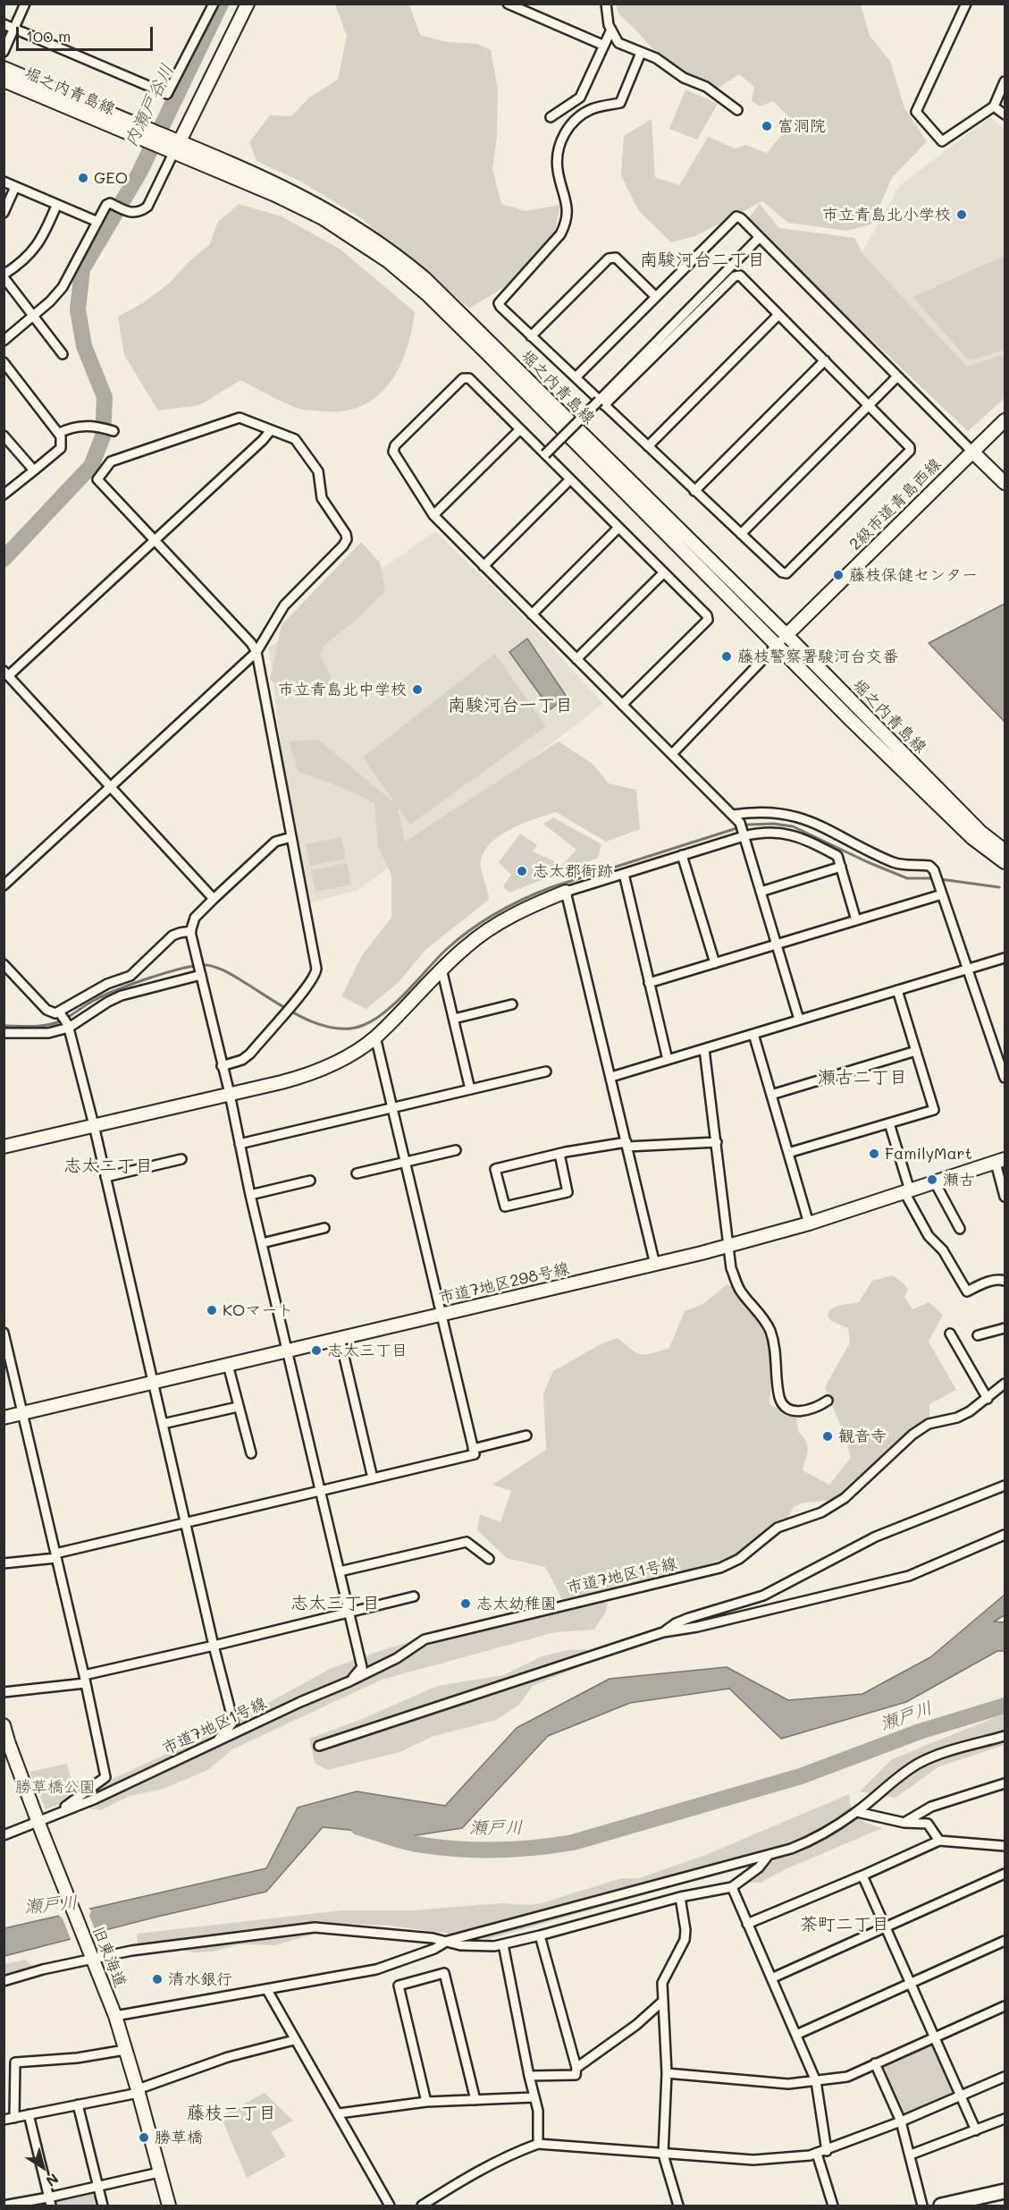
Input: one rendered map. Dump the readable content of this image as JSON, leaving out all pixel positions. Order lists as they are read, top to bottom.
{
  "streets": {
    "street": [
      "堀之内青島線",
      "2級市道青島西線",
      "市道7地区298号線",
      "市道7地区1号線",
      "旧東海道"
    ]
  },
  "crossings": [
    ["堀之内青島線", "2級市道青島西線"],
    ["市道7地区1号線", "旧東海道"]
  ],
  "districts": [
    "南駿河台二丁目",
    "南駿河台一丁目",
    "瀬古二丁目",
    "志太二丁目",
    "志太三丁目",
    "茶町二丁目",
    "藤枝二丁目"
  ],
  "water": ["内瀬戸谷川", "瀬戸川"],
  "parks": ["勝草橋公園"],
  "places": [
    "富洞院",
    "GEO",
    "市立青島北小学校",
    "藤枝保健センター",
    "藤枝警察署駿河台交番",
    "市立青島北中学校",
    "志太郡衙跡",
    "FamilyMart",
    "瀬古",
    "KOマート",
    "志太三丁目",
    "観音寺",
    "志太幼稚園",
    "清水銀行",
    "勝草橋"
  ],
  "scale_bar": "100 m",
  "north": "bottom right"
}
